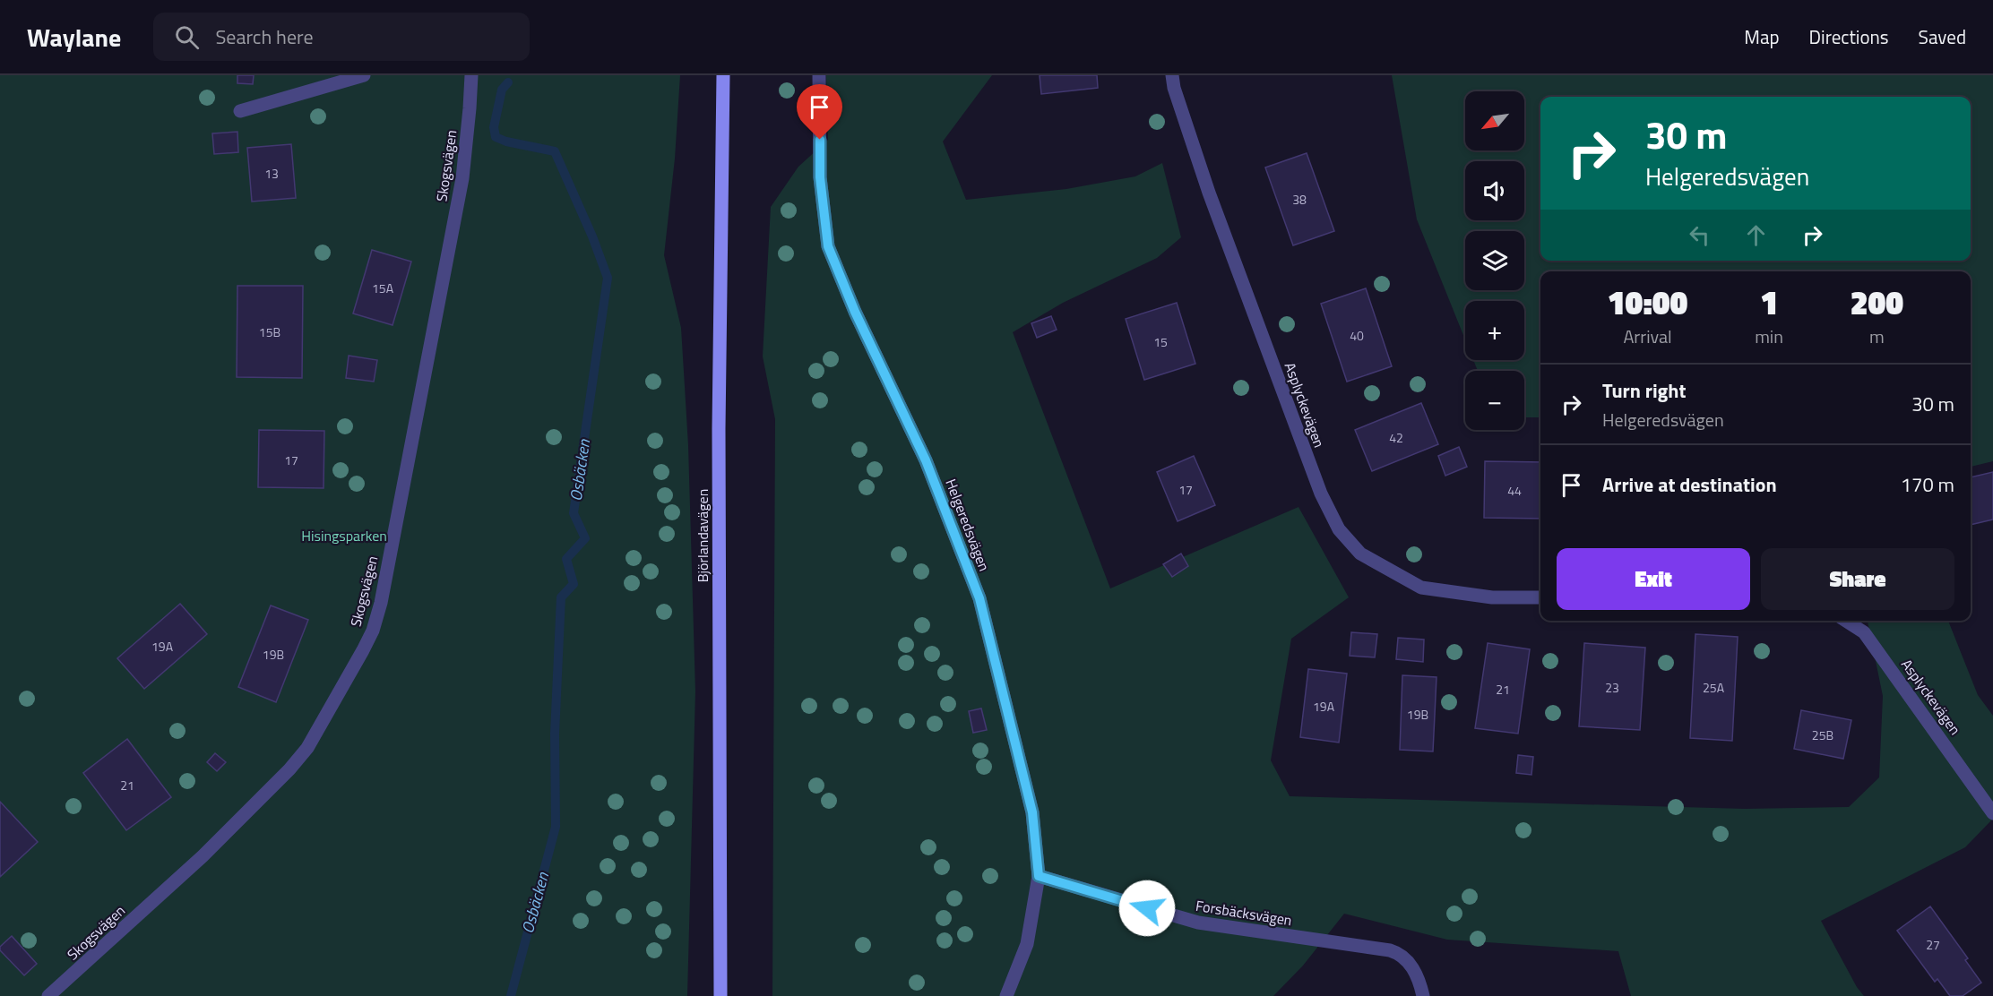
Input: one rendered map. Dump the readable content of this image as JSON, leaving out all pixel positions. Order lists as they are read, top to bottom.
{
  "streets": {
    "street": [
      "Skogsvägen",
      "Asplyckevägen",
      "Helgeredsvägen",
      "Björlandavägen",
      "Forsbäcksvägen"
    ]
  },
  "crossings": [
    ["Helgeredsvägen", "Forsbäcksvägen"]
  ],
  "water": ["Osbäcken"],
  "parks": ["Hisingsparken"],
  "house_numbers": [
    "13",
    "38",
    "15A",
    "15B",
    "40",
    "15",
    "42",
    "17",
    "17",
    "44",
    "19A",
    "19B",
    "23",
    "25A",
    "21",
    "19A",
    "19B",
    "25B",
    "21",
    "27"
  ],
  "north": "bottom left",
  "page": {
    "header": "Waylane",
    "search": "Search here",
    "nav": ["Map", "Directions", "Saved"],
    "map_buttons": ["+", "−"],
    "turn": ["30 m", "Helgeredsvägen"],
    "eta": [
      "10:00",
      "Arrival",
      "1",
      "min",
      "200",
      "m"
    ],
    "list": [
      {
        "name": "Turn right",
        "note": "Helgeredsvägen",
        "value": "30 m"
      },
      {
        "name": "Arrive at destination",
        "value": "170 m"
      }
    ],
    "buttons": ["Exit", "Share"]
  }
}
